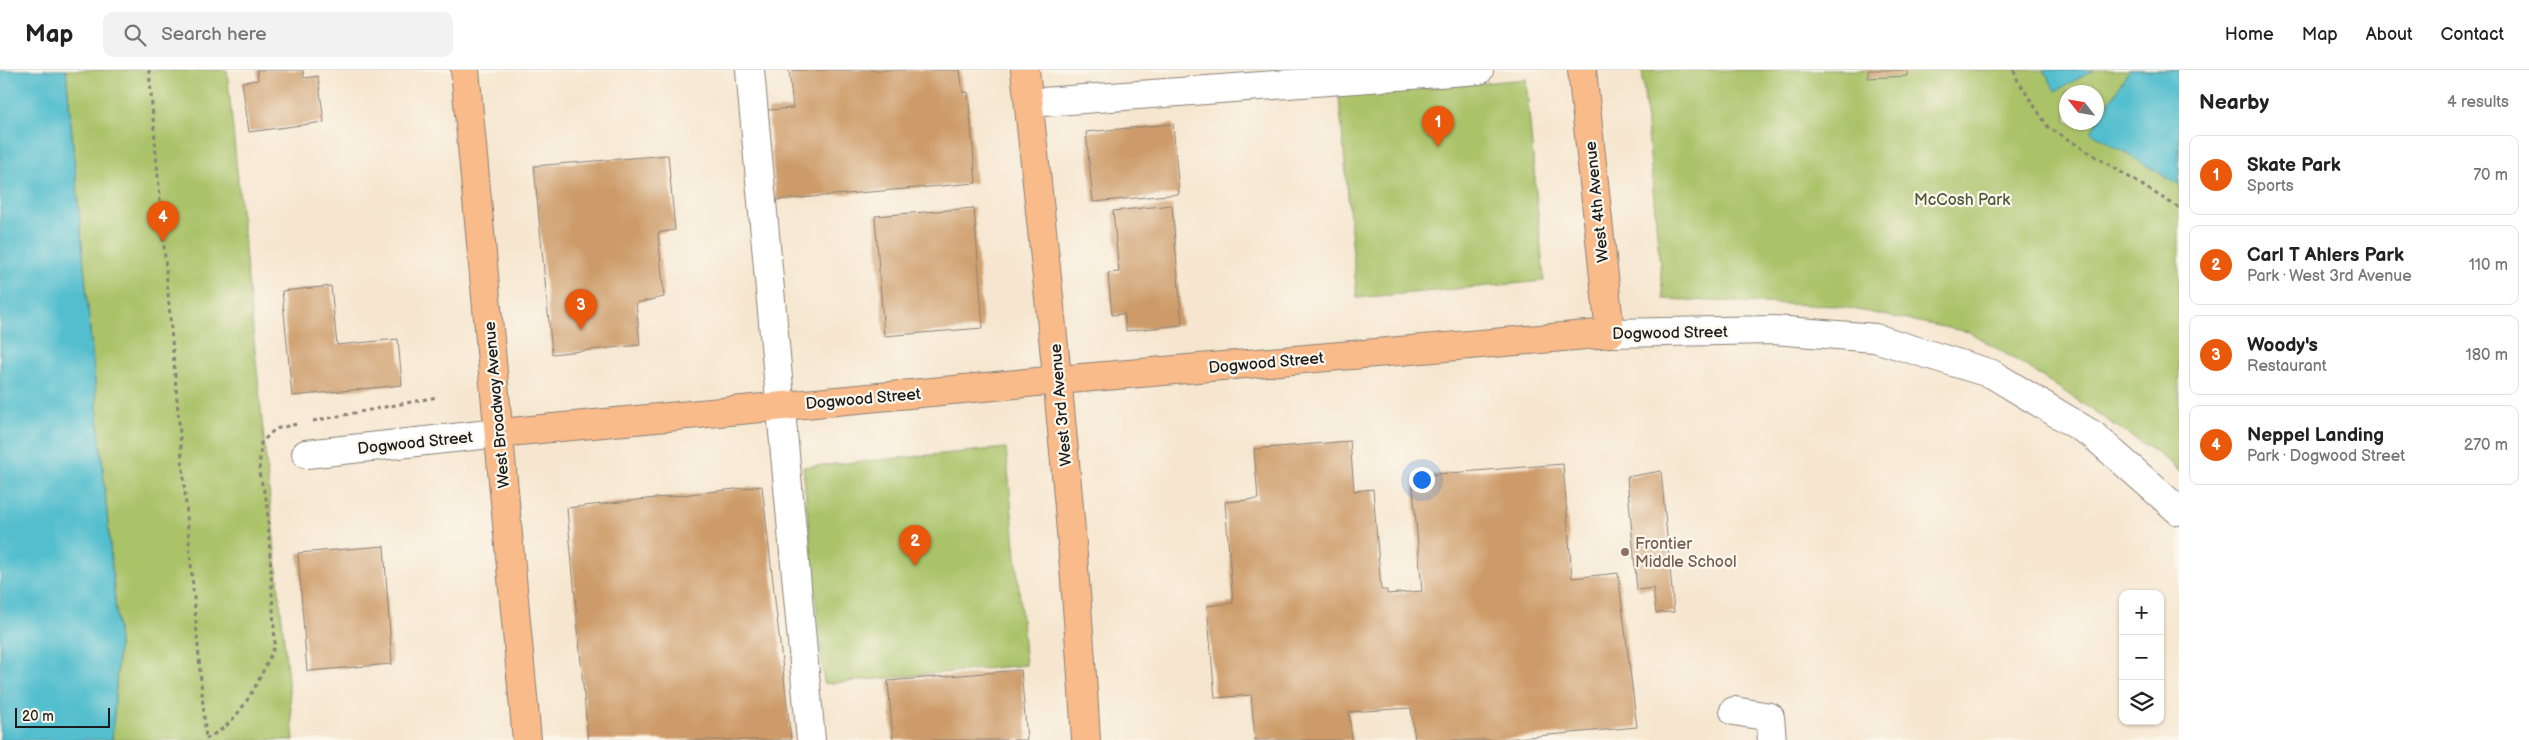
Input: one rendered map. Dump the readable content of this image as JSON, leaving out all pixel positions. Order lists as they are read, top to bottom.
{
  "streets": {
    "main road": [
      "West 4th Avenue",
      "Dogwood Street",
      "West Broadway Avenue",
      "West 3rd Avenue"
    ]
  },
  "crossings": [
    ["West 4th Avenue", "Dogwood Street"],
    ["Dogwood Street", "West Broadway Avenue"],
    ["Dogwood Street", "West 3rd Avenue"]
  ],
  "parks": ["McCosh Park"],
  "places": ["Frontier Middle School"],
  "scale_bar": "20 m",
  "north": "top left",
  "page": {
    "header": "Map",
    "search": "Search here",
    "nav": [
      "Home",
      "Map",
      "About",
      "Contact"
    ],
    "heading": ["Nearby", "4 results"],
    "pins": [
      "1",
      "4",
      "3",
      "2"
    ],
    "list": [
      {
        "mark": "1",
        "name": "Skate Park",
        "note": "Sports",
        "value": "70 m"
      },
      {
        "mark": "2",
        "name": "Carl T Ahlers Park",
        "note": "Park · West 3rd Avenue",
        "value": "110 m"
      },
      {
        "mark": "3",
        "name": "Woody's",
        "note": "Restaurant",
        "value": "180 m"
      },
      {
        "mark": "4",
        "name": "Neppel Landing",
        "note": "Park · Dogwood Street",
        "value": "270 m"
      }
    ],
    "map_buttons": ["+", "−"],
    "scale": "20 m"
  }
}
